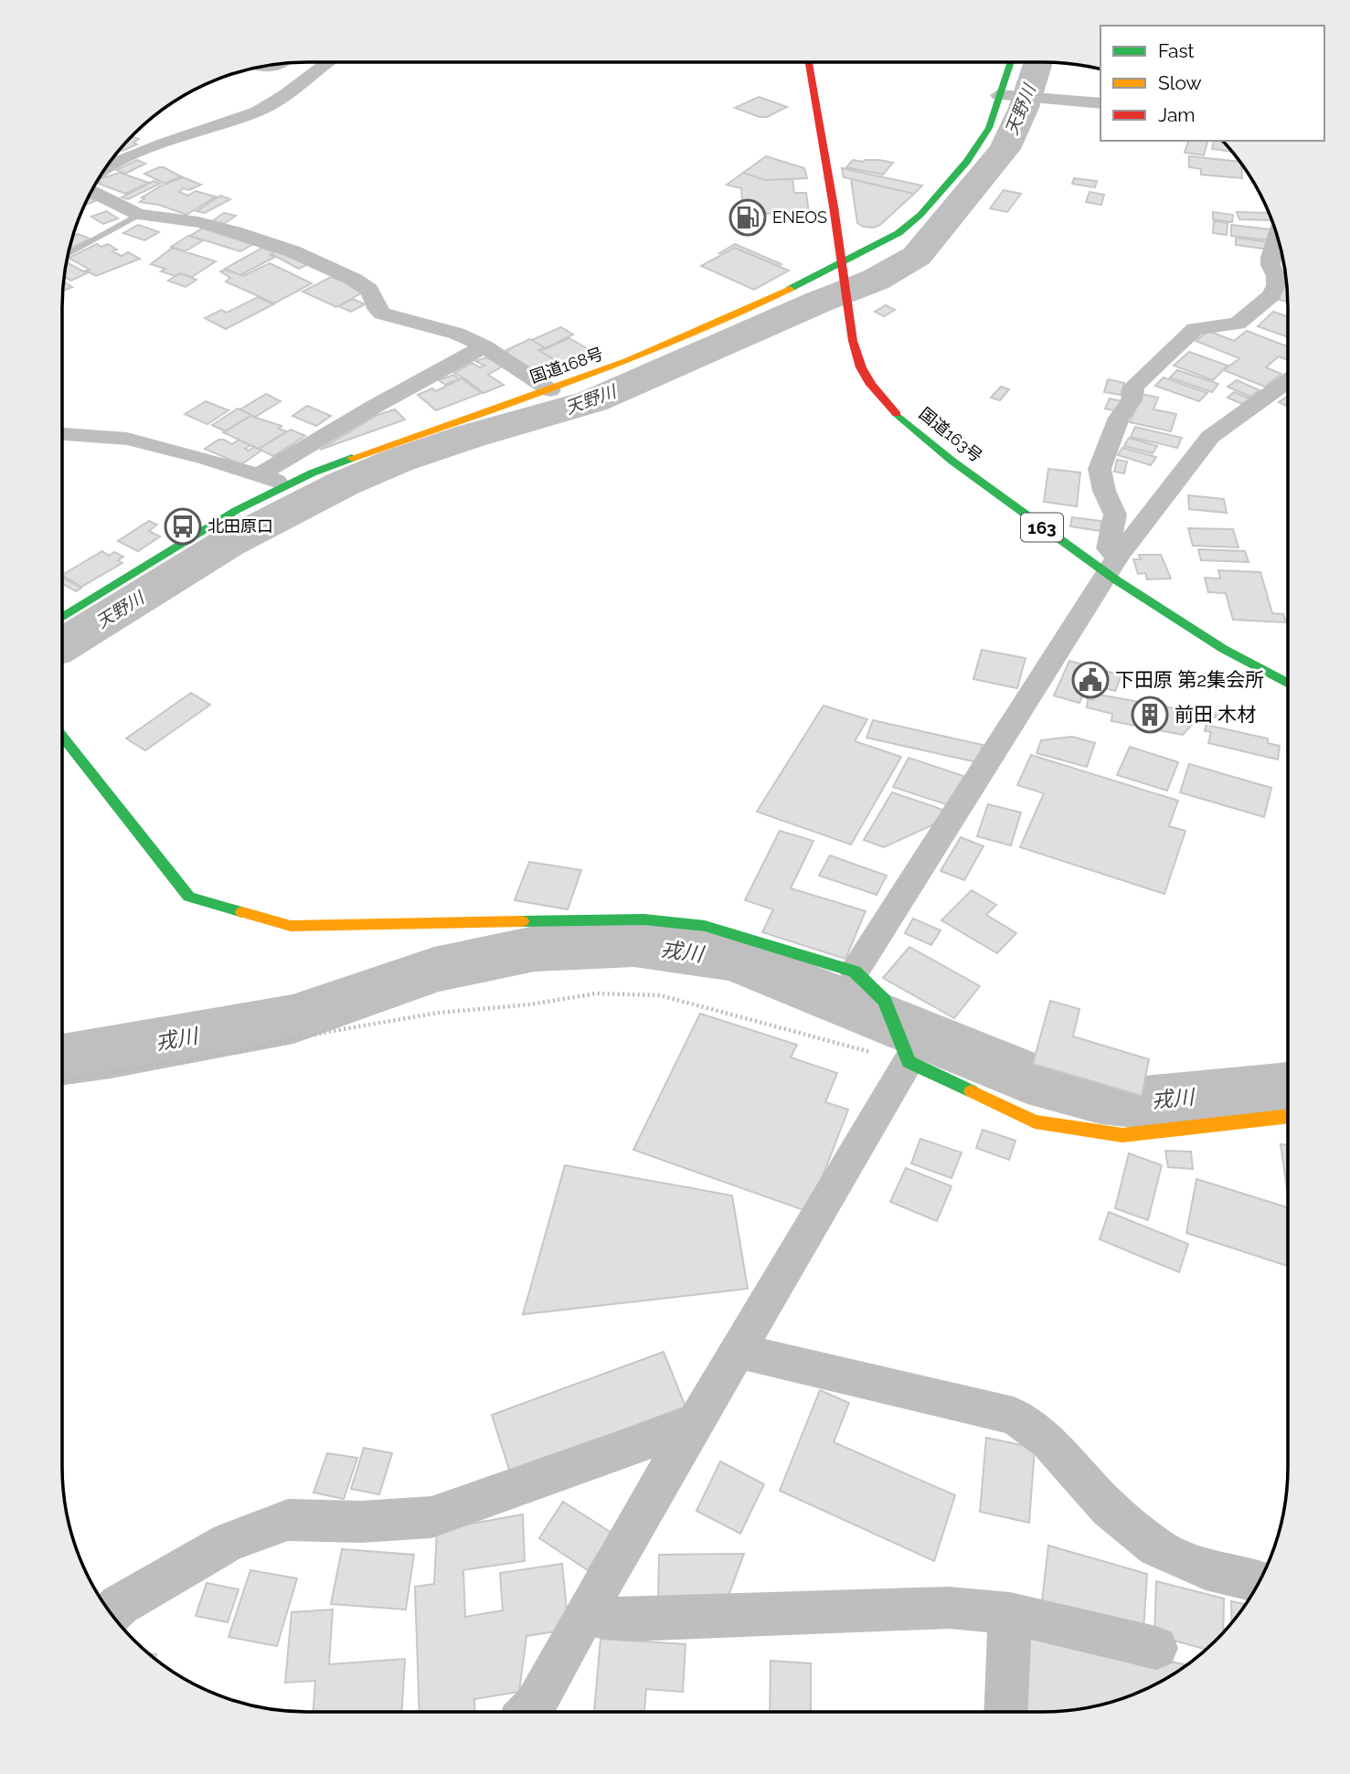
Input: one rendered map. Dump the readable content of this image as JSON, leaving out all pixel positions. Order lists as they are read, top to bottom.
{
  "streets": {
    "main road": ["国道168号", "国道163号", "163"]
  },
  "crossings": [
    ["国道168号", "国道163号"]
  ],
  "water": ["天野川", "戎川"],
  "places": {
    "fuel station": ["ENEOS"],
    "bus stop": ["北田原口"],
    "public building": ["下田原 第2集会所"],
    "building": ["前田 木材"]
  },
  "legend": ["Fast", "Slow", "Jam"]
}
